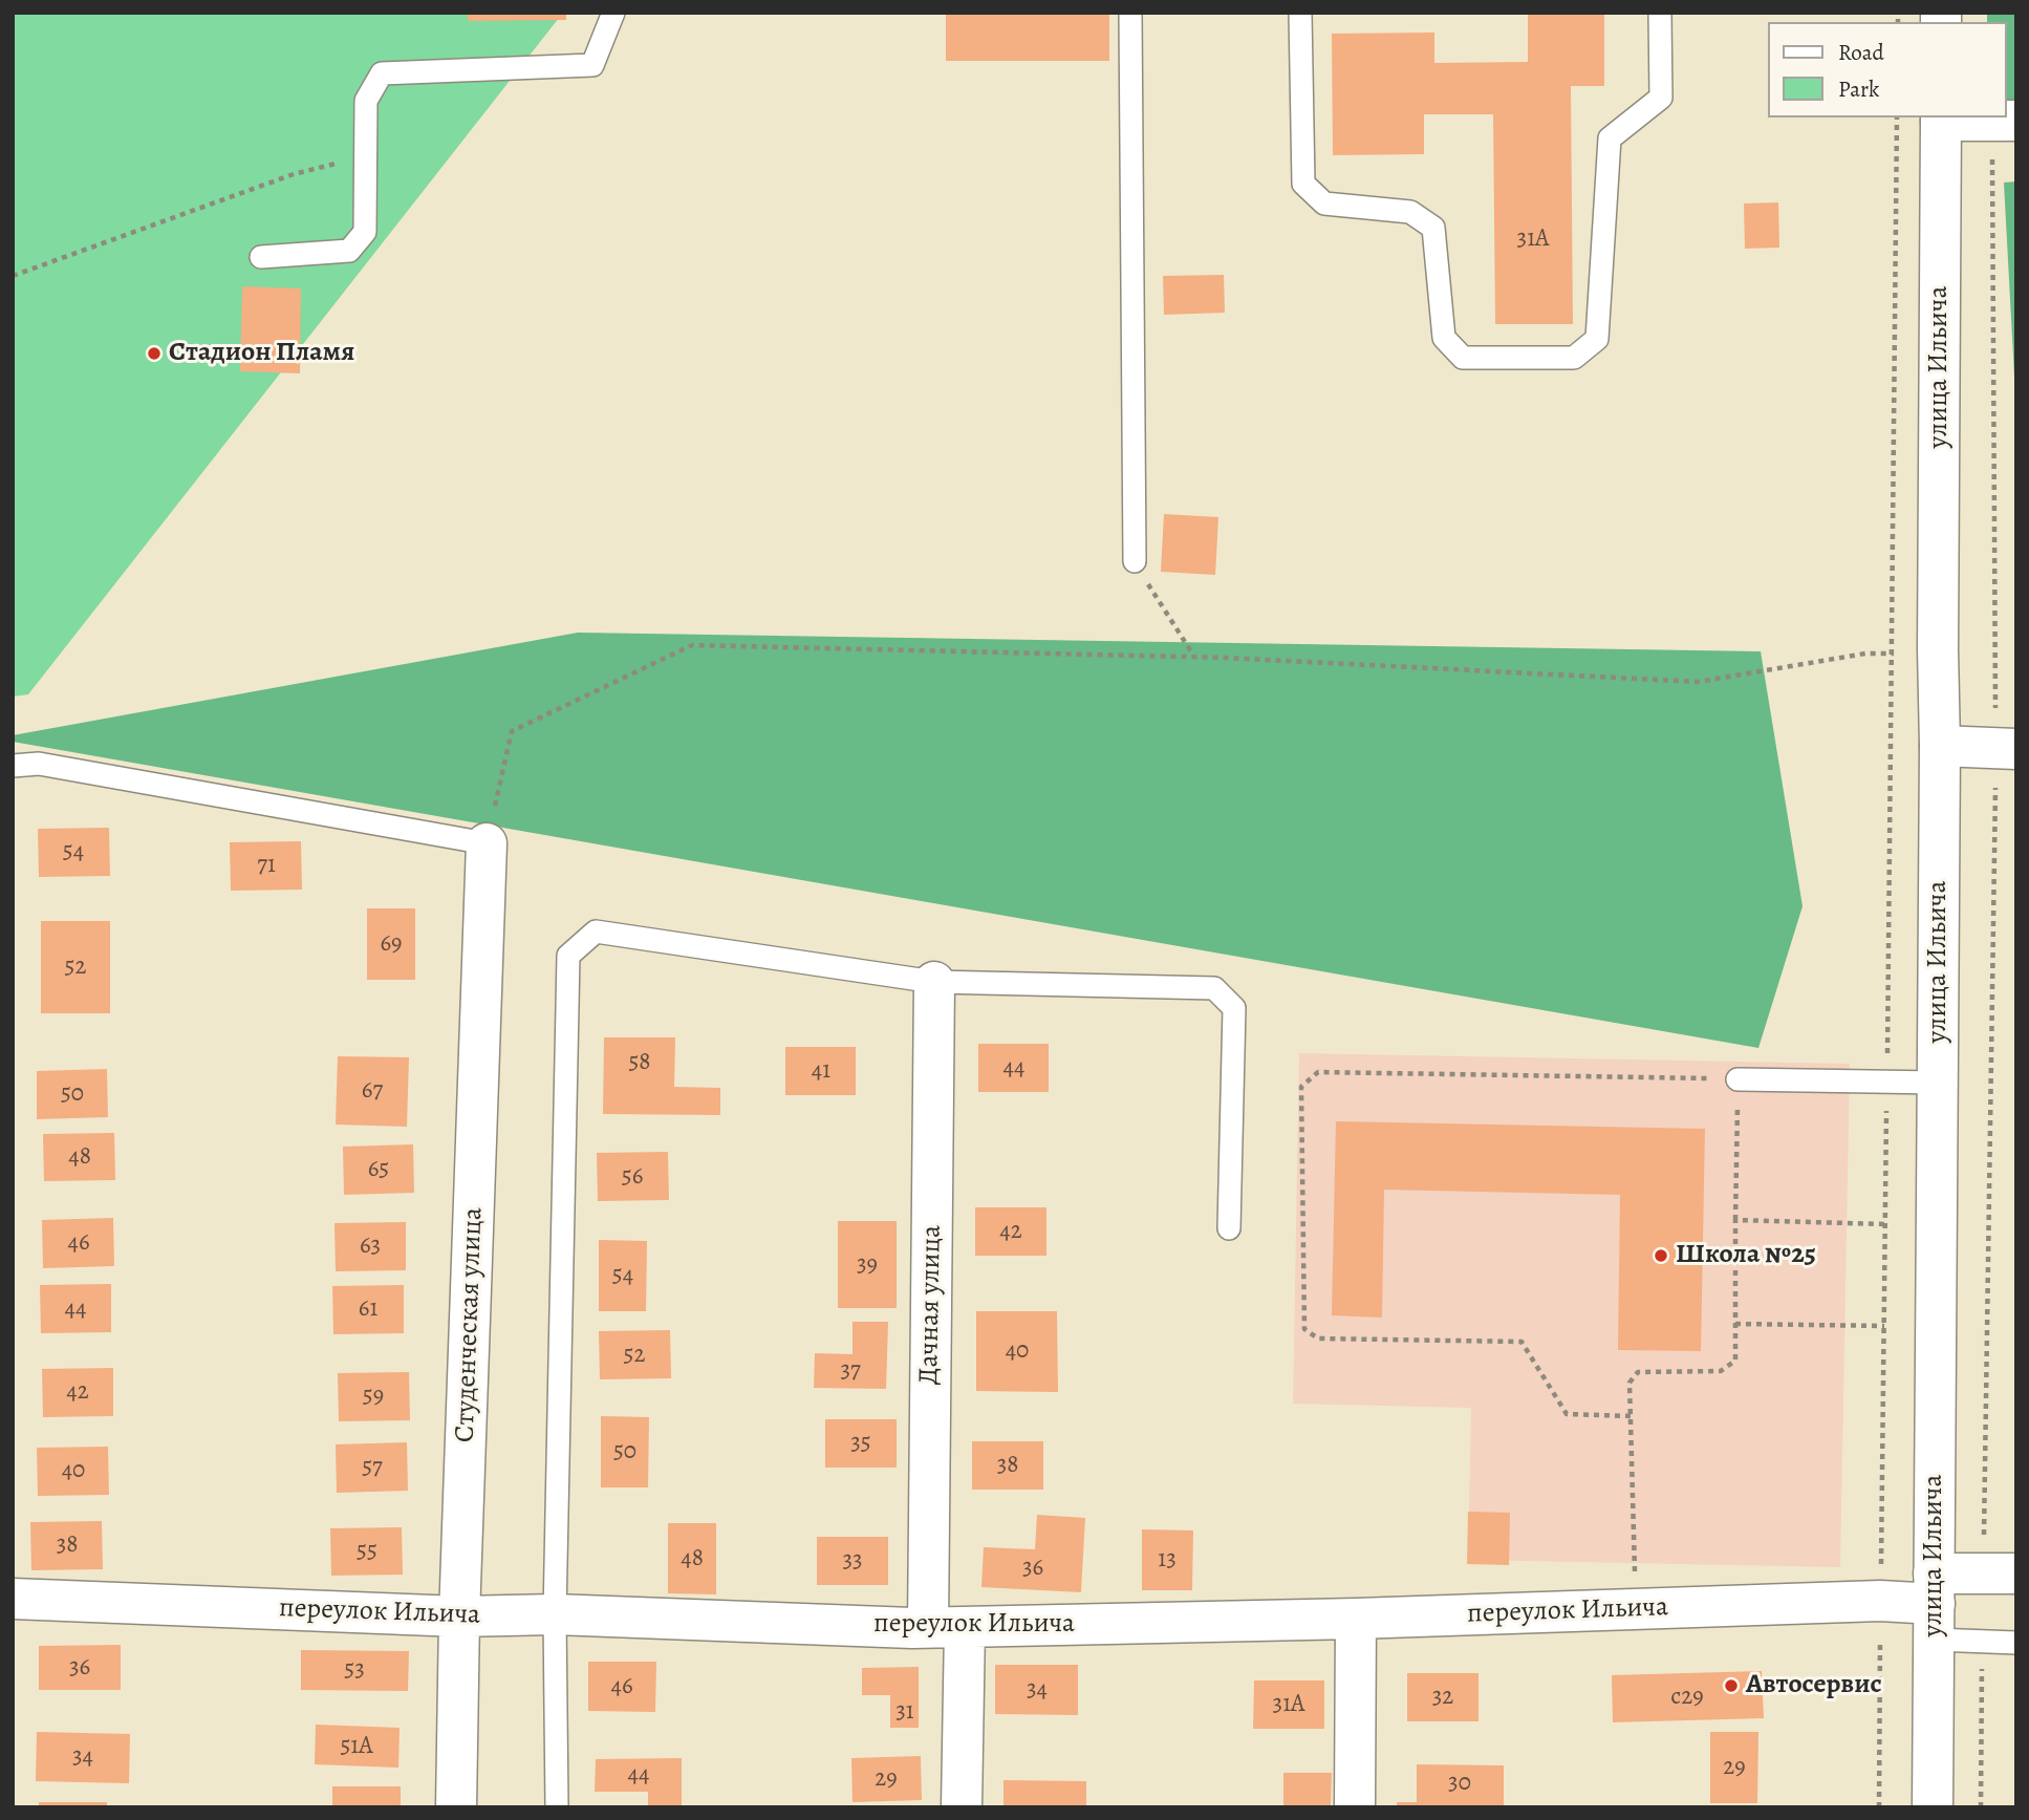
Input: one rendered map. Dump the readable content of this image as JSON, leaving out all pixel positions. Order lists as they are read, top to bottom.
{
  "streets": {
    "street": [
      "улица Ильича",
      "Дачная улица",
      "Студенческая улица",
      "переулок Ильича"
    ]
  },
  "crossings": [
    ["улица Ильича", "переулок Ильича"],
    ["Дачная улица", "переулок Ильича"],
    ["Студенческая улица", "переулок Ильича"]
  ],
  "places": ["Стадион Пламя", "Школа №25", "Автосервис"],
  "house_numbers": [
    "31А",
    "54",
    "71",
    "69",
    "52",
    "58",
    "44",
    "41",
    "67",
    "50",
    "48",
    "65",
    "56",
    "42",
    "46",
    "63",
    "39",
    "54",
    "44",
    "61",
    "40",
    "52",
    "37",
    "42",
    "59",
    "35",
    "50",
    "38",
    "57",
    "40",
    "38",
    "55",
    "48",
    "13",
    "33",
    "36",
    "36",
    "53",
    "46",
    "34",
    "32",
    "с29",
    "31А",
    "31",
    "51А",
    "34",
    "29",
    "44",
    "29",
    "30"
  ],
  "legend": ["Road", "Park"]
}
